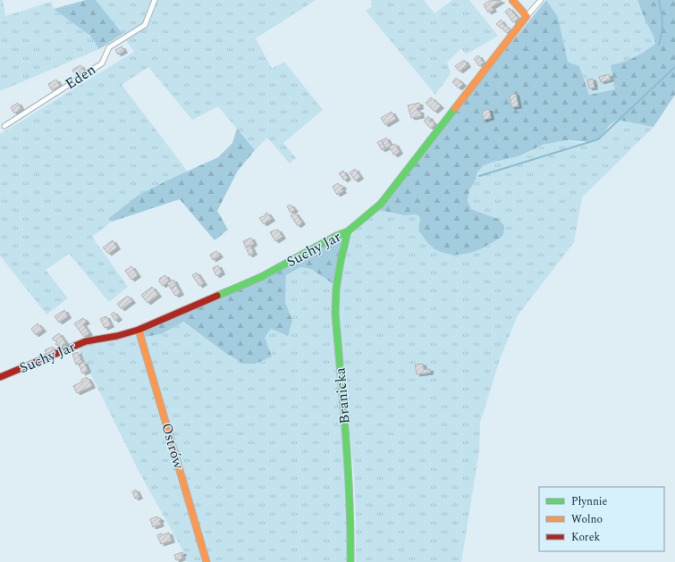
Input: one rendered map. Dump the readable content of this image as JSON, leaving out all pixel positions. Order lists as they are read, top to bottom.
{
  "streets": {
    "street": [
      "Eden",
      "Suchy Jar",
      "Branicka",
      "Ostrów"
    ]
  },
  "crossings": [
    ["Suchy Jar", "Branicka"],
    ["Suchy Jar", "Ostrów"]
  ],
  "legend": ["Płynnie", "Wolno", "Korek"]
}
